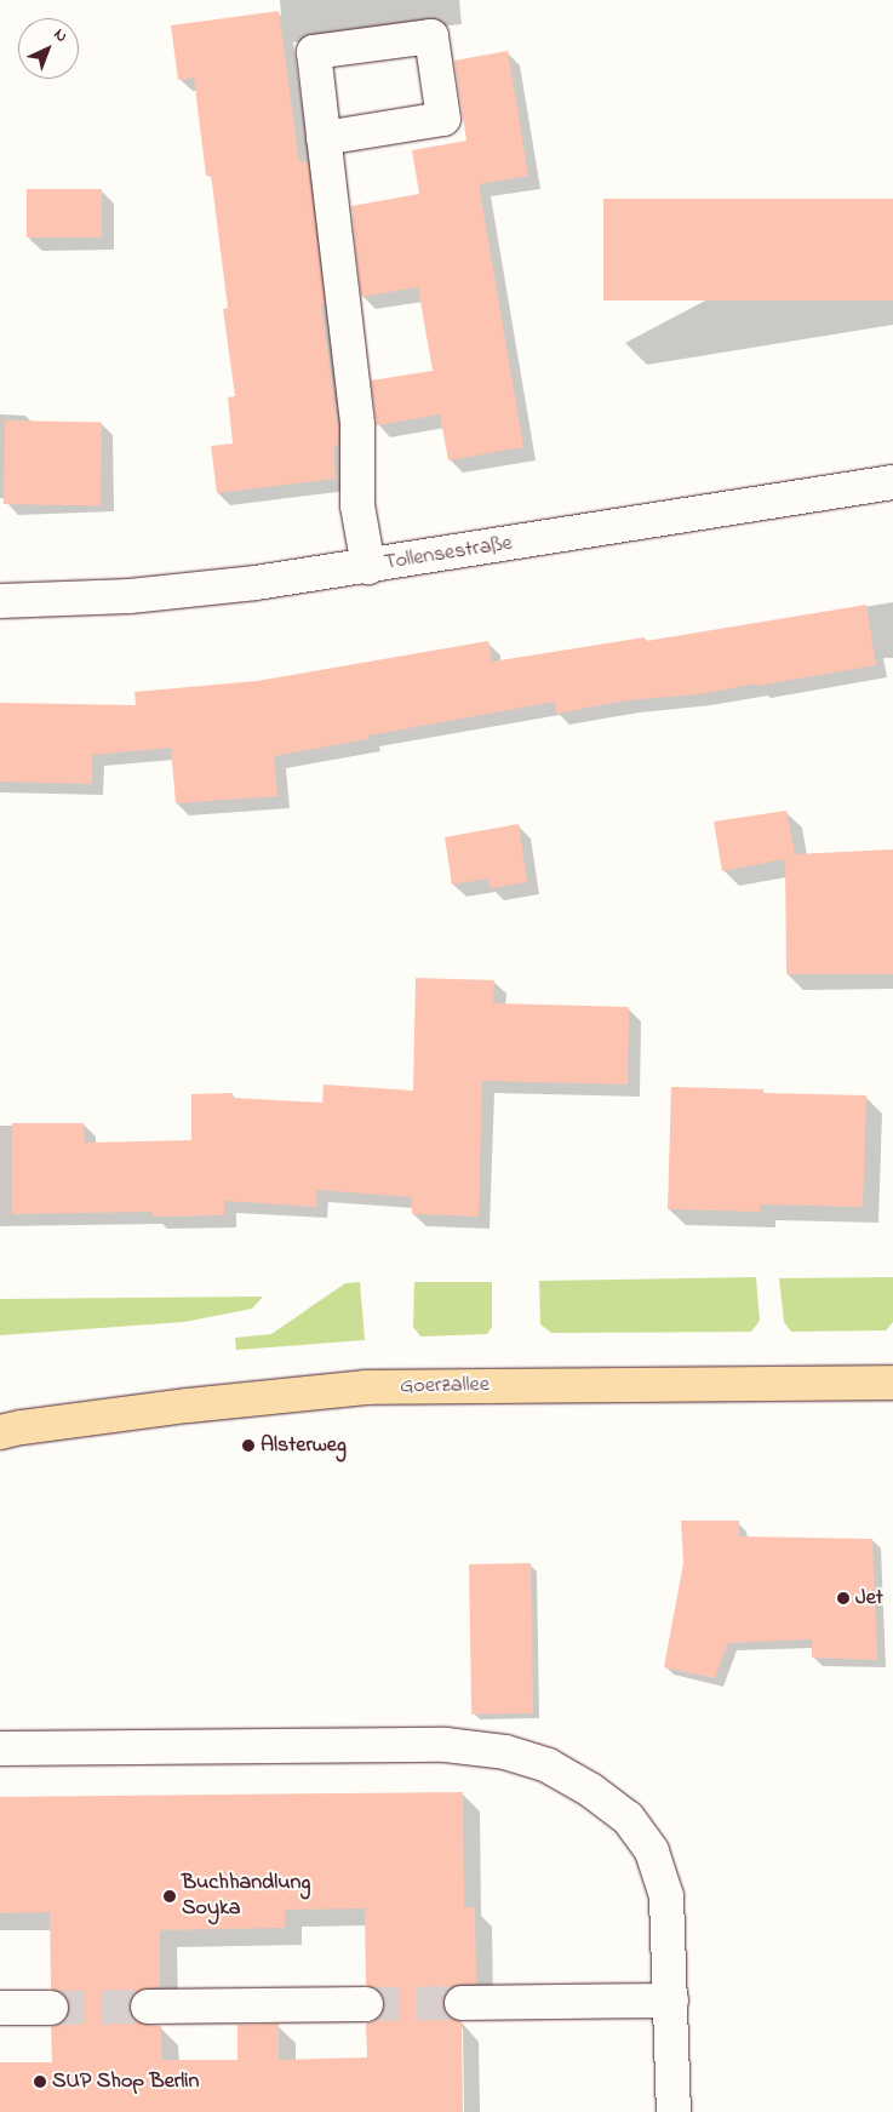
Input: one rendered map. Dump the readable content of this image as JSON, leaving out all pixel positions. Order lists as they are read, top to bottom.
{
  "streets": {
    "main road": ["Goerzallee"],
    "street": ["Tollensestraße"]
  },
  "places": [
    "Alsterweg",
    "Jet",
    "Buchhandlung Soyka",
    "SUP Shop Berlin"
  ],
  "north": "top right"
}
